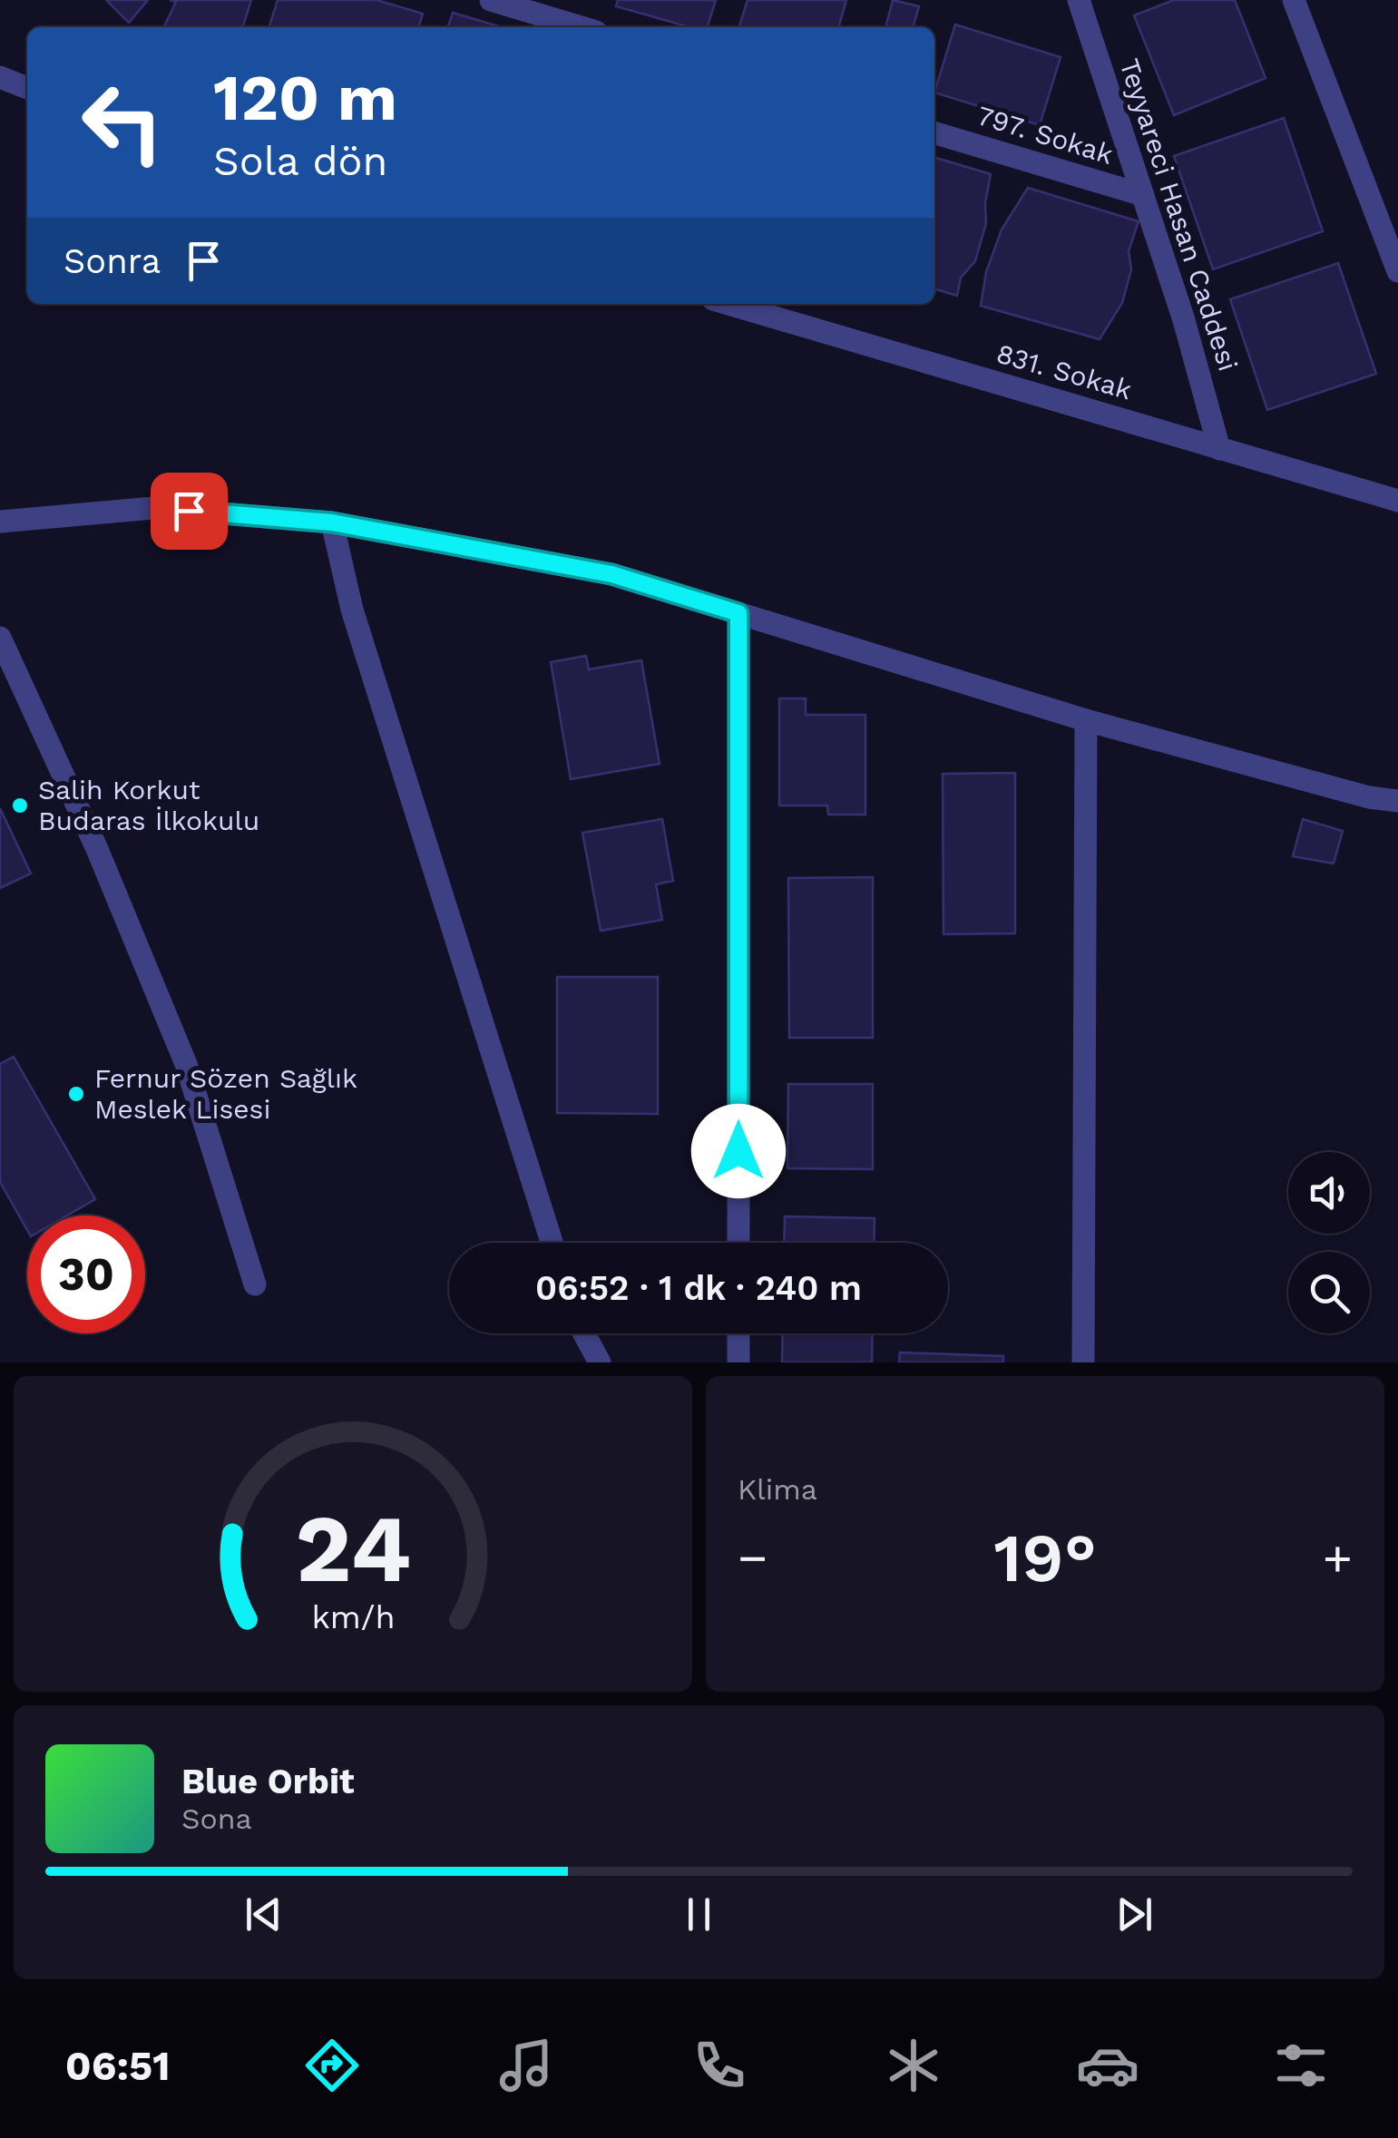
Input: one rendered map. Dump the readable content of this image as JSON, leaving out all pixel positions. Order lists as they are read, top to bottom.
{
  "streets": {
    "street": ["797. Sokak", "Teyyareci Hasan Caddesi", "831. Sokak"]
  },
  "crossings": [
    ["797. Sokak", "Teyyareci Hasan Caddesi"],
    ["Teyyareci Hasan Caddesi", "831. Sokak"]
  ],
  "places": ["Salih Korkut Budaras İlkokulu", "Fernur Sözen Sağlık Meslek Lisesi"],
  "page": {
    "turn": ["120 m", "Sola dön"],
    "then": "Sonra",
    "limit": "30",
    "trip": "06:52 · 1 dk · 240 m",
    "tile": "Klima",
    "heat": ["−", "19°", "+"],
    "song": ["Blue Orbit", "Sona"],
    "tabs": "06:51",
    "gauge": ["24", "km/h"]
  }
}
